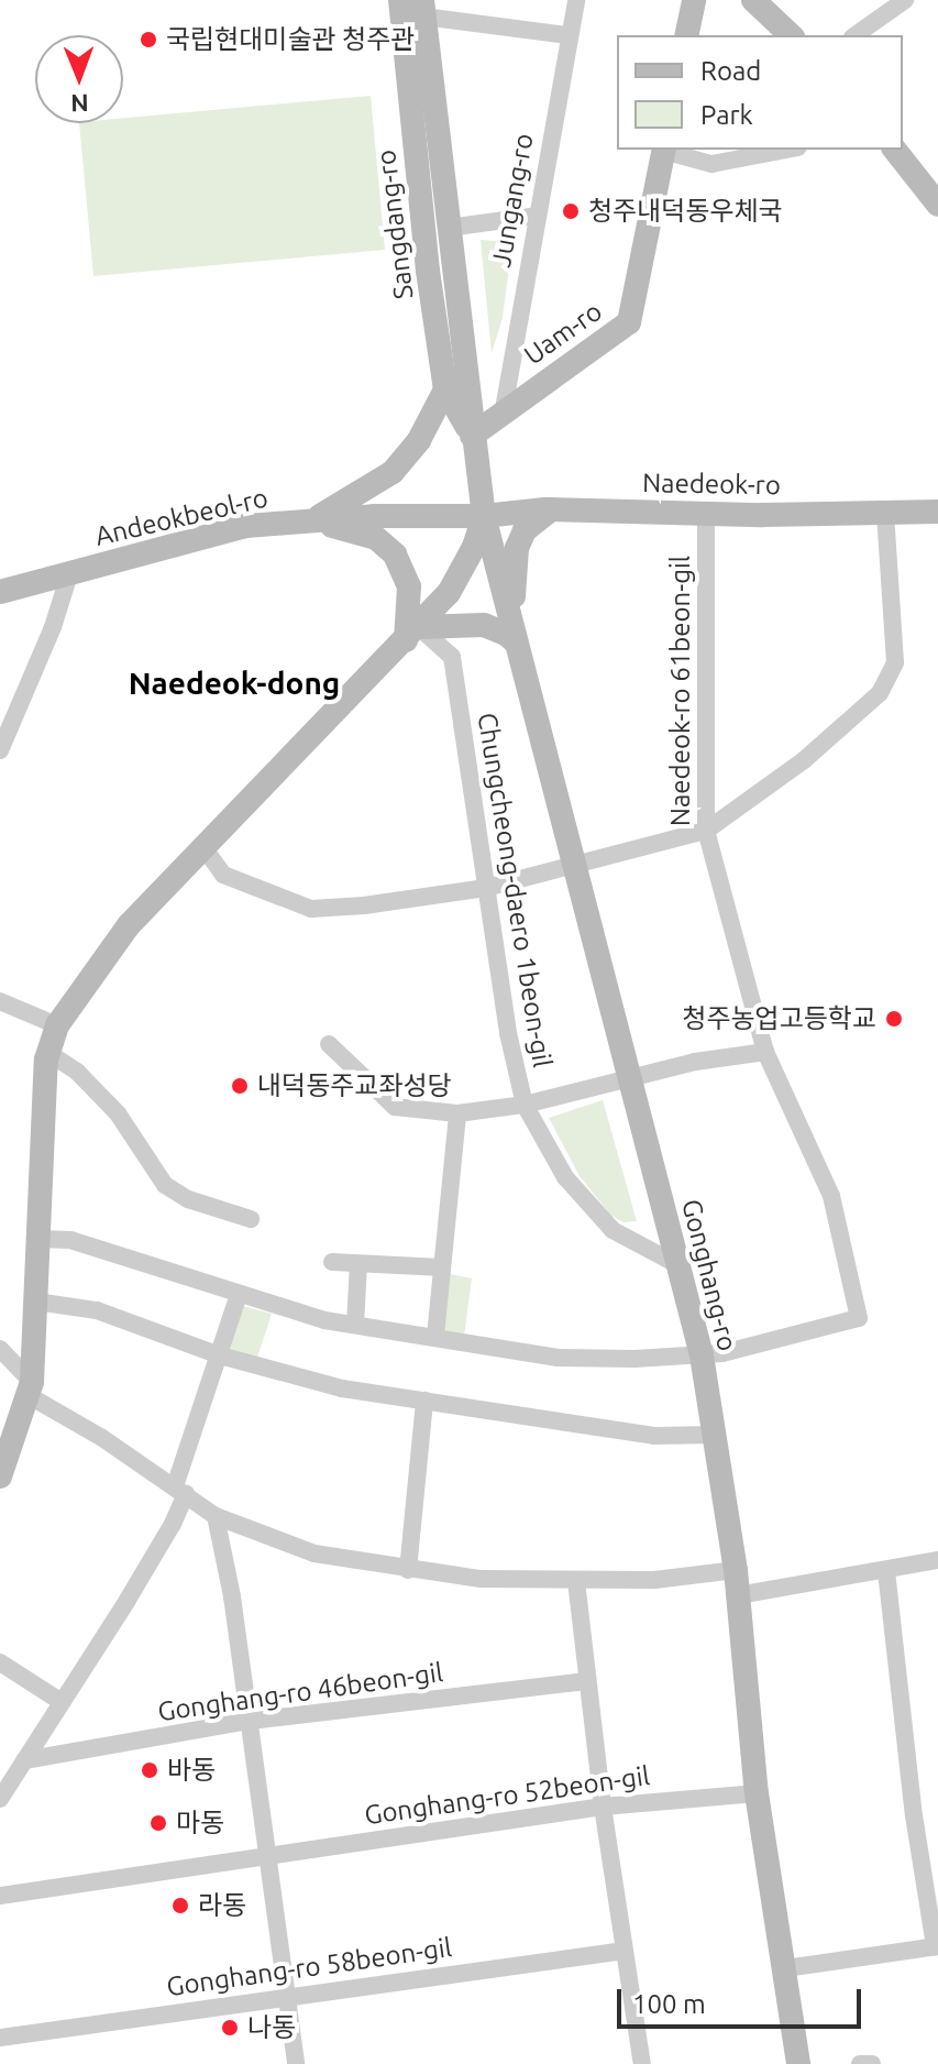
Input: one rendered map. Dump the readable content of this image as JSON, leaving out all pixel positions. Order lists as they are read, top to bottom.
{
  "streets": {
    "street": [
      "Jungang-ro",
      "Sangdang-ro",
      "Uam-ro",
      "Naedeok-ro",
      "Andeokbeol-ro",
      "Naedeok-ro 61beon-gil",
      "Chungcheong-daero 1beon-gil",
      "Gonghang-ro",
      "Gonghang-ro 46beon-gil",
      "Gonghang-ro 52beon-gil",
      "Gonghang-ro 58beon-gil"
    ]
  },
  "crossings": [
    ["Jungang-ro", "Sangdang-ro"],
    ["Jungang-ro", "Uam-ro"],
    ["Sangdang-ro", "Uam-ro"],
    ["Sangdang-ro", "Naedeok-ro"],
    ["Sangdang-ro", "Andeokbeol-ro"],
    ["Sangdang-ro", "Gonghang-ro"],
    ["Naedeok-ro", "Andeokbeol-ro"],
    ["Naedeok-ro", "Naedeok-ro 61beon-gil"],
    ["Naedeok-ro", "Gonghang-ro"],
    ["Andeokbeol-ro", "Gonghang-ro"],
    ["Naedeok-ro 61beon-gil", "Gonghang-ro"],
    ["Chungcheong-daero 1beon-gil", "Gonghang-ro"],
    ["Gonghang-ro", "Gonghang-ro 52beon-gil"]
  ],
  "districts": ["Naedeok-dong"],
  "places": [
    "국립현대미술관 청주관",
    "청주내덕동우체국",
    "청주농업고등학교",
    "내덕동주교좌성당",
    "바동",
    "마동",
    "라동",
    "나동"
  ],
  "legend": ["Road", "Park"],
  "scale_bar": "100 m",
  "north": "bottom"
}
